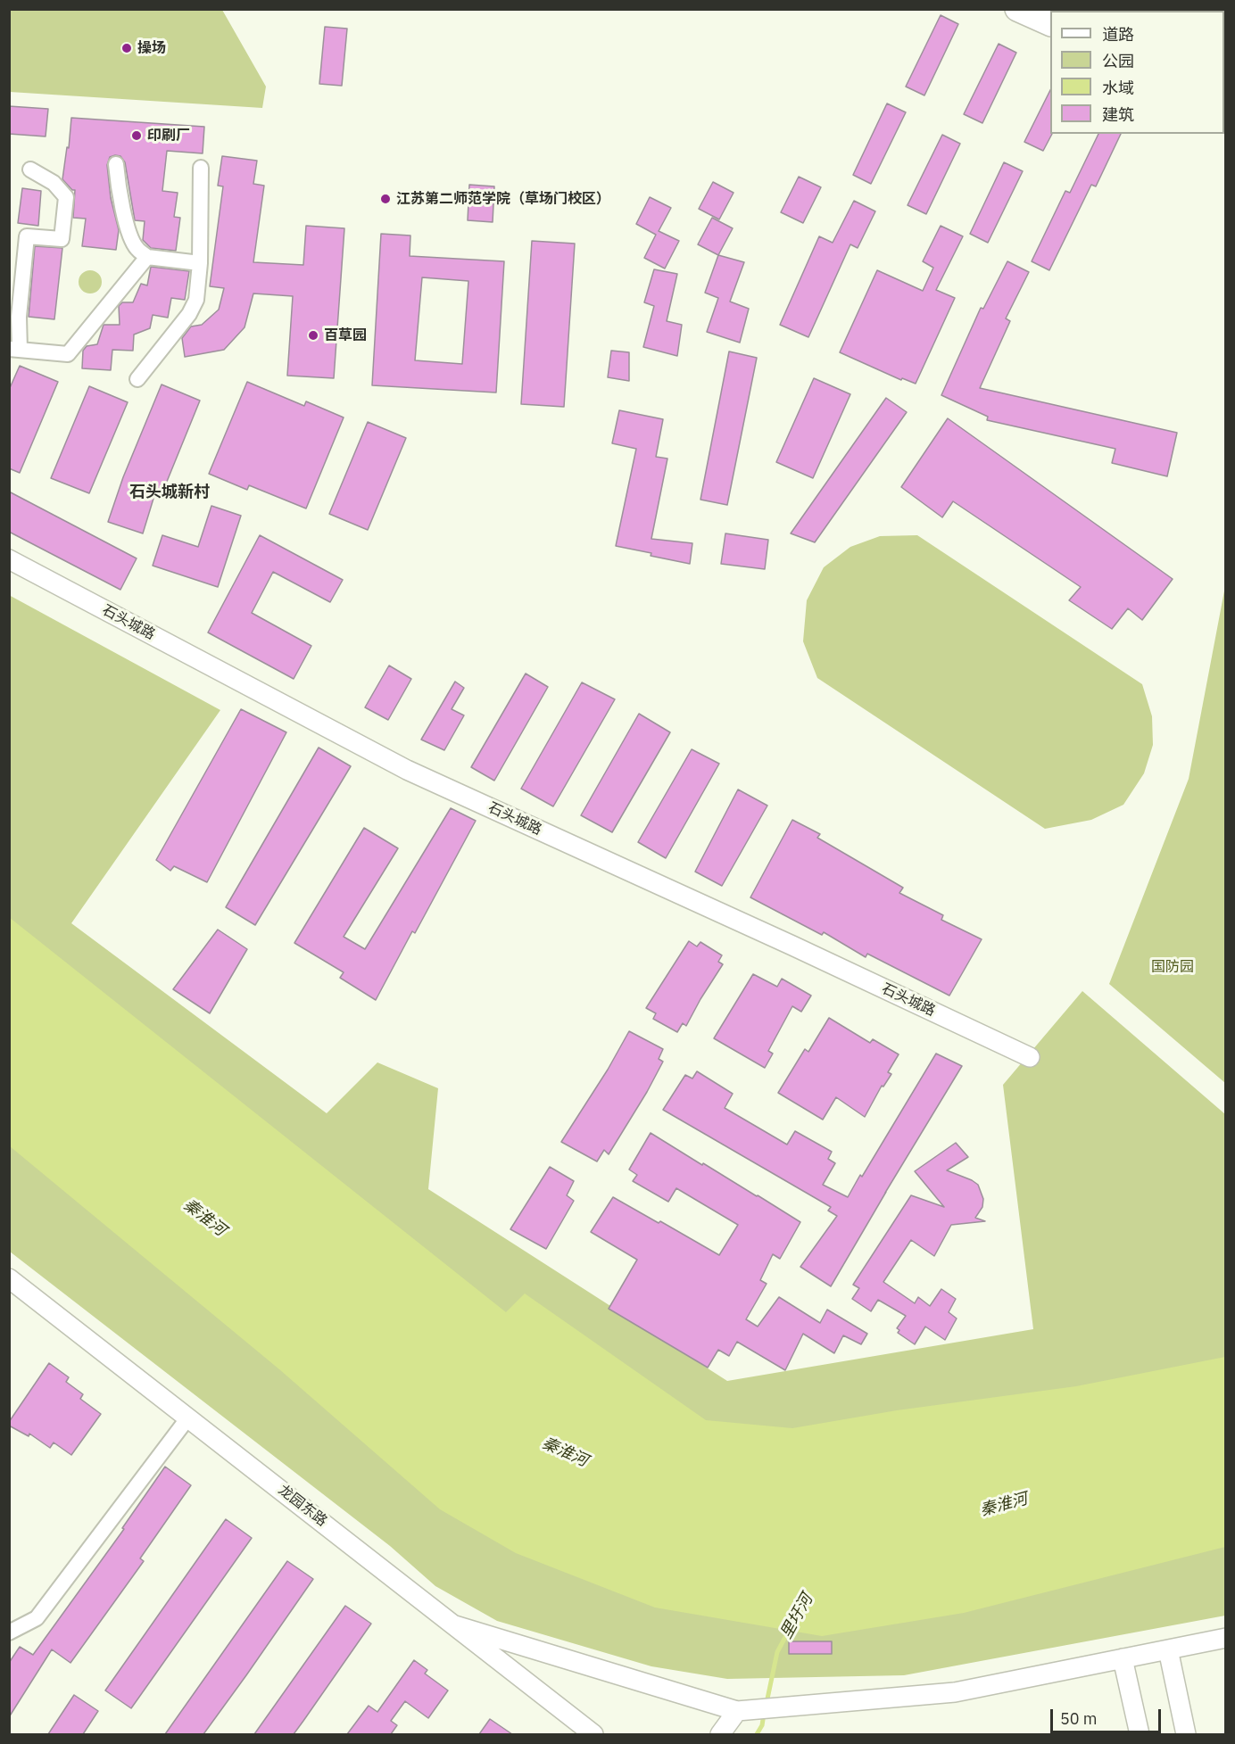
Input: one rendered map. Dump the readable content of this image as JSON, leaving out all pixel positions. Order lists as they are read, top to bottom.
{
  "streets": {
    "street": ["石头城路", "龙园东路"]
  },
  "districts": ["石头城新村"],
  "water": ["秦淮河", "里圩河"],
  "parks": ["国防园"],
  "places": [
    "操场",
    "印刷厂",
    "江苏第二师范学院（草场门校区）",
    "百草园"
  ],
  "legend": [
    "道路",
    "公园",
    "水域",
    "建筑"
  ],
  "scale_bar": "50 m"
}
